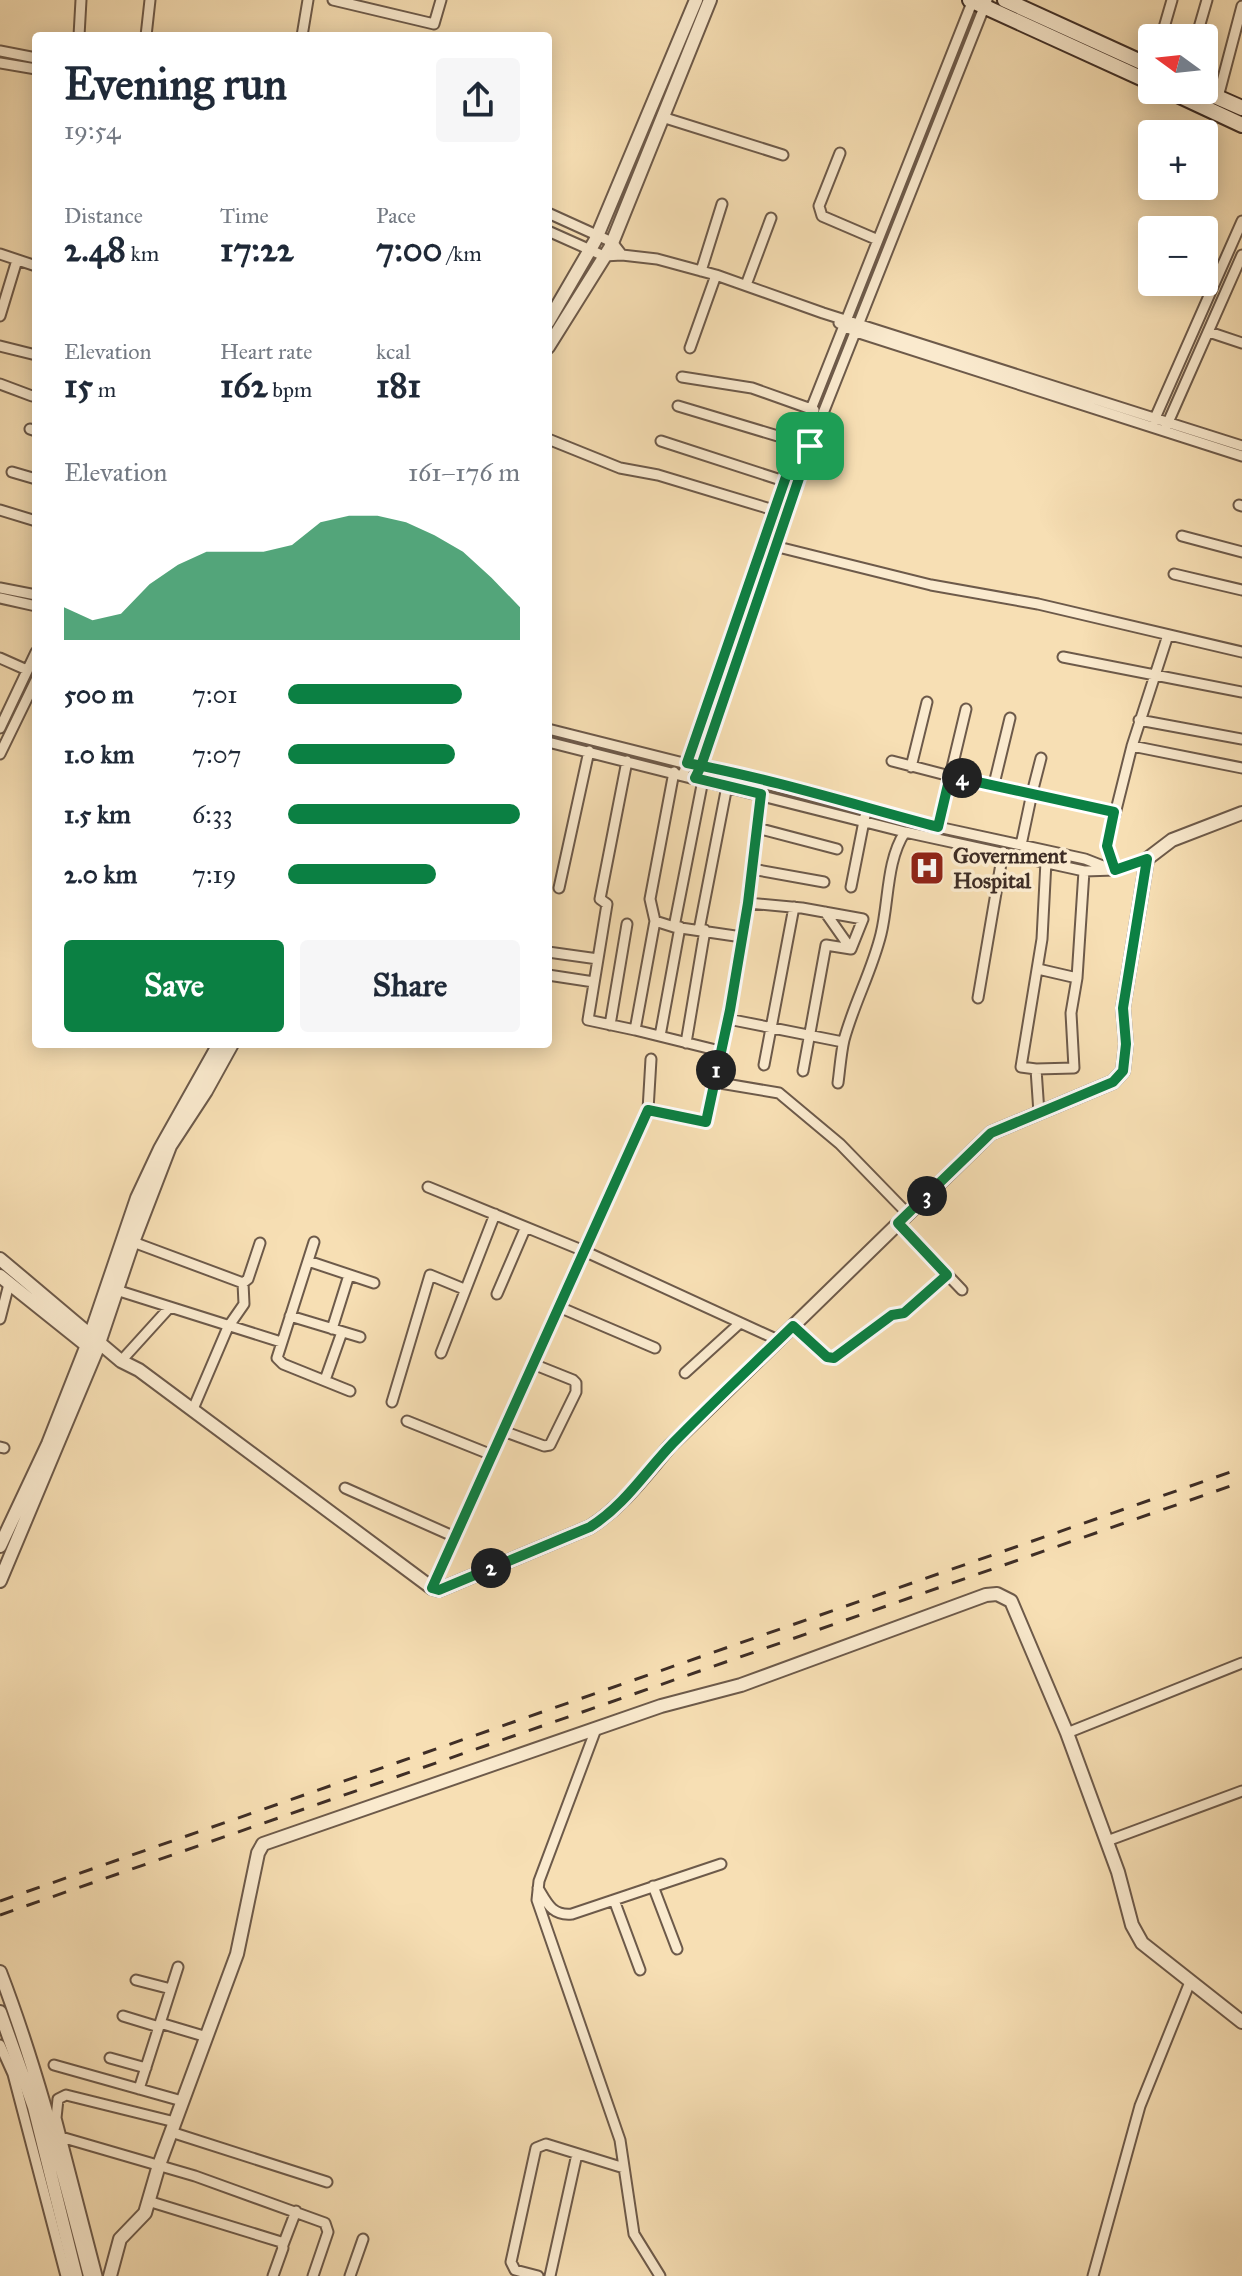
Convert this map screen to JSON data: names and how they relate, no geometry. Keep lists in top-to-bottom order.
{
  "places": {
    "hospital": ["Government Hospital"]
  },
  "north": "left",
  "page": {
    "map_buttons": ["+", "−"],
    "heading": ["Evening run", "19:54"],
    "stats": [
      ["Distance", "2.48 km"],
      ["Time", "17:22"],
      ["Pace", "7:00 /km"],
      ["Elevation", "15 m"],
      ["Heart rate", "162 bpm"],
      ["kcal", "181"]
    ],
    "chart": ["Elevation", "161–176 m"],
    "list": [
      {
        "name": "500 m",
        "note": "7:01"
      },
      {
        "name": "1.0 km",
        "note": "7:07"
      },
      {
        "name": "1.5 km",
        "note": "6:33"
      },
      {
        "name": "2.0 km",
        "note": "7:19"
      }
    ],
    "pins": [
      "4",
      "1",
      "3",
      "2"
    ],
    "buttons": ["Save", "Share"]
  }
}
